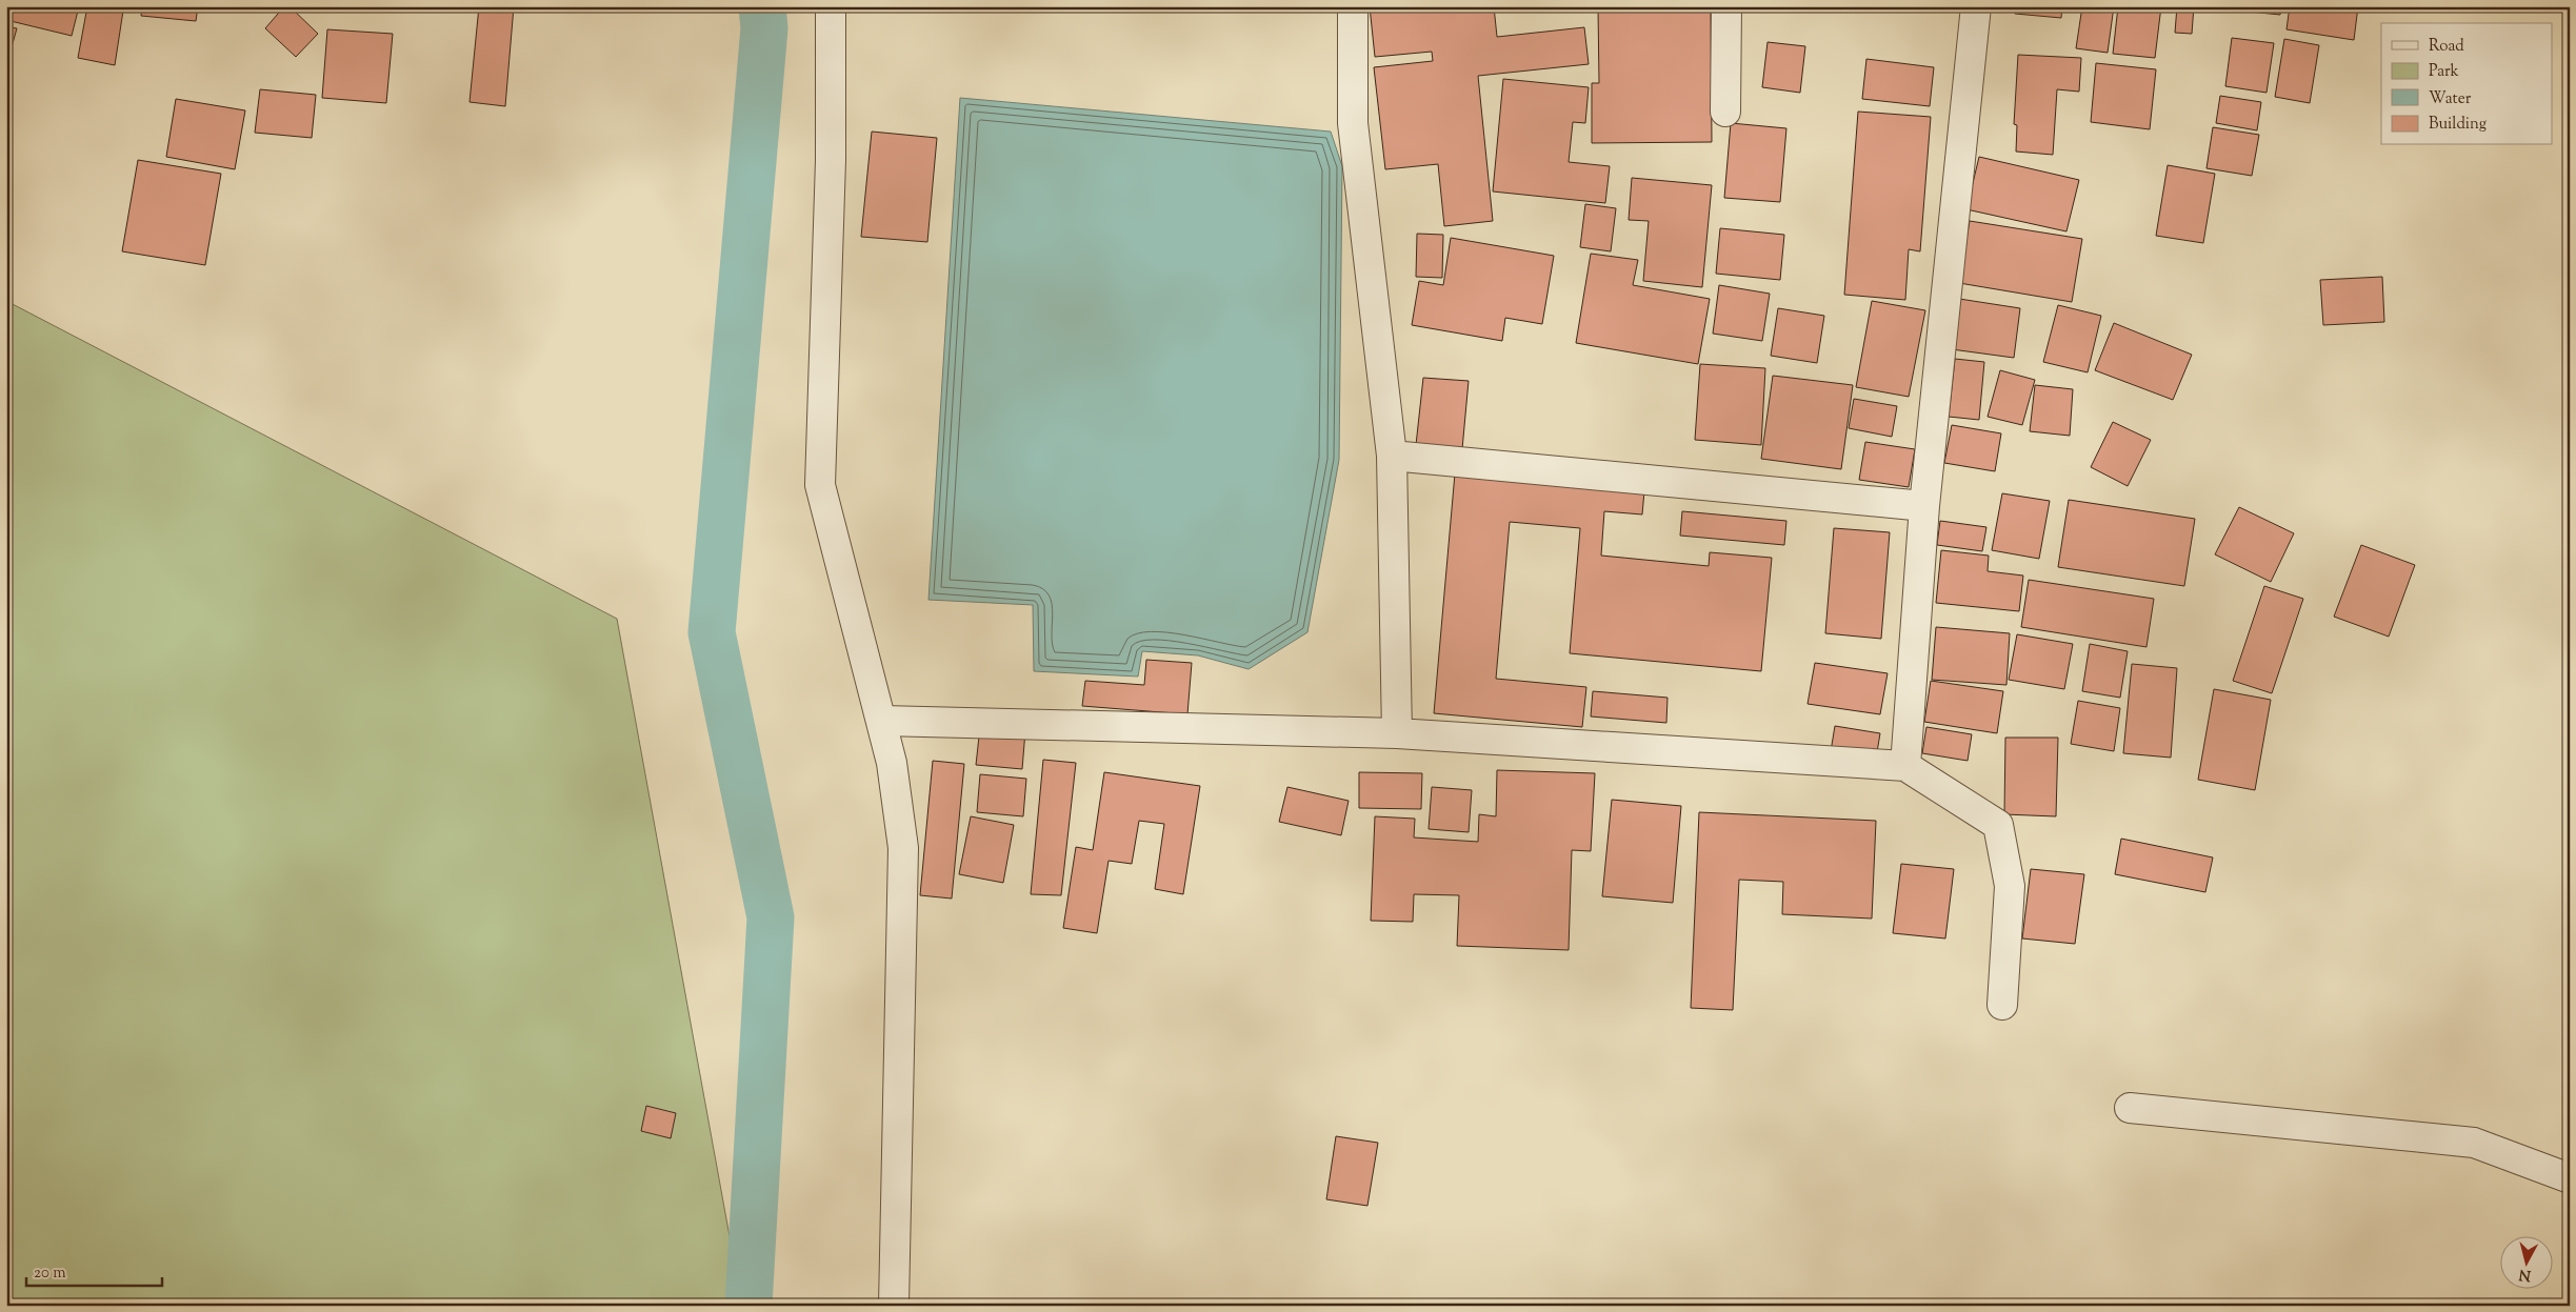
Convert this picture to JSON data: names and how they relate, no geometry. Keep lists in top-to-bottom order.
{
  "legend": [
    "Road",
    "Park",
    "Water",
    "Building"
  ],
  "scale_bar": "20 m",
  "north": "bottom"
}
